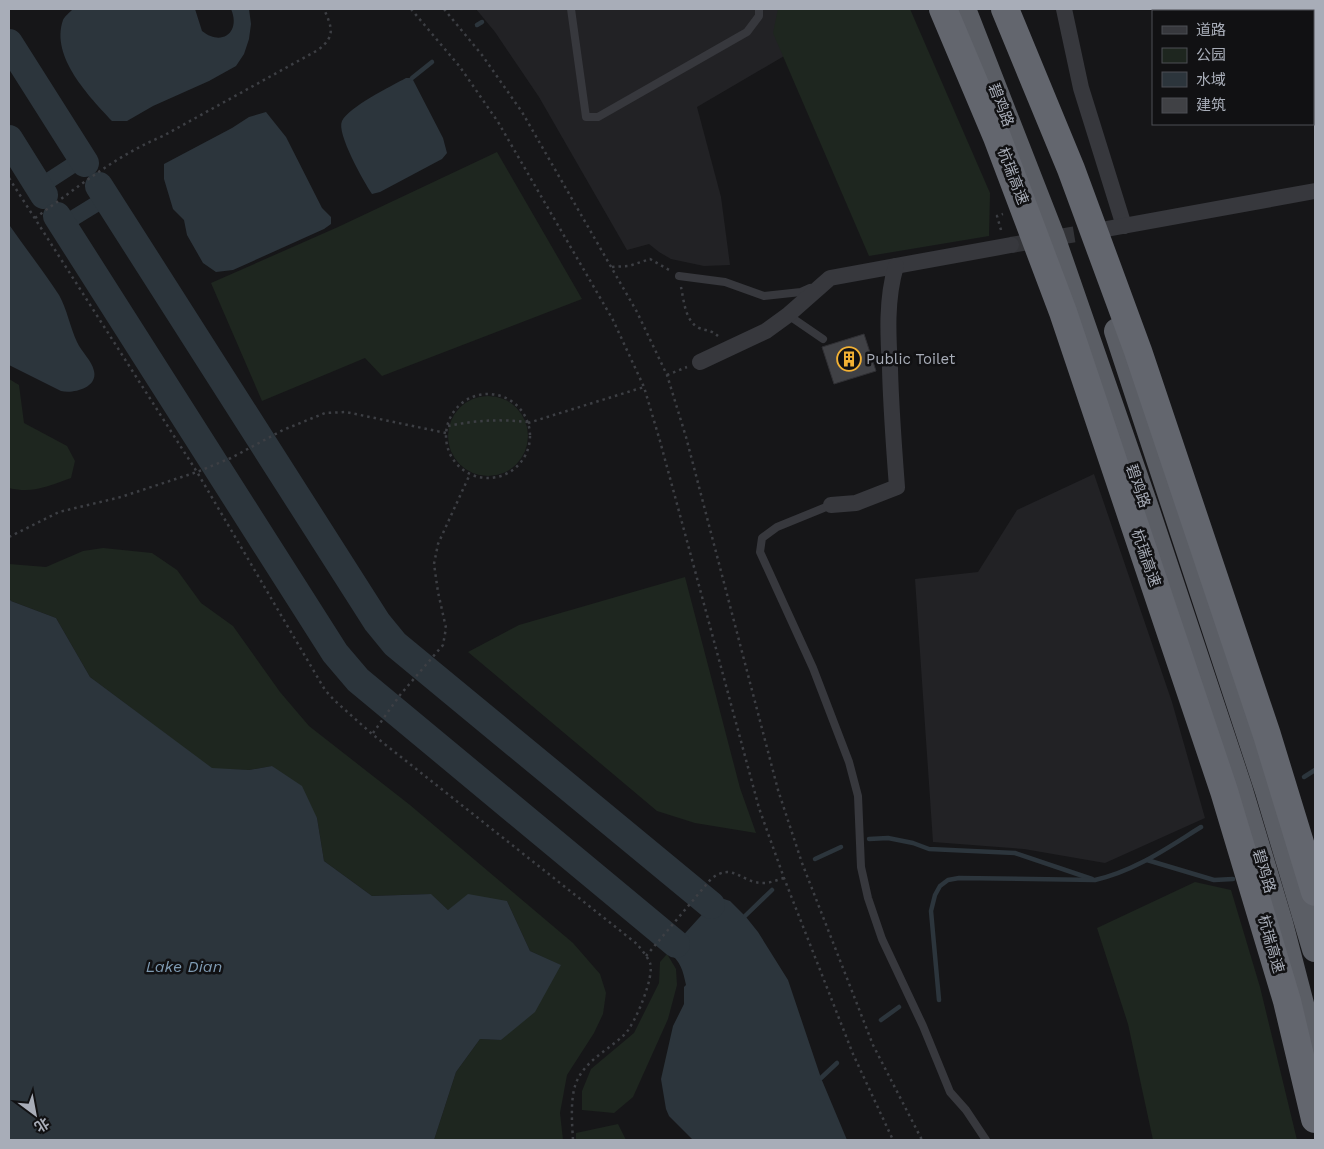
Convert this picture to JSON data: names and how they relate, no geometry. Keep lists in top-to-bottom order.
{
  "streets": {
    "highway": ["碧鸡路", "杭瑞高速"]
  },
  "water": ["Lake Dian"],
  "places": {
    "building": ["Public Toilet"]
  },
  "legend": [
    "道路",
    "公园",
    "水域",
    "建筑"
  ],
  "north": "bottom right"
}
